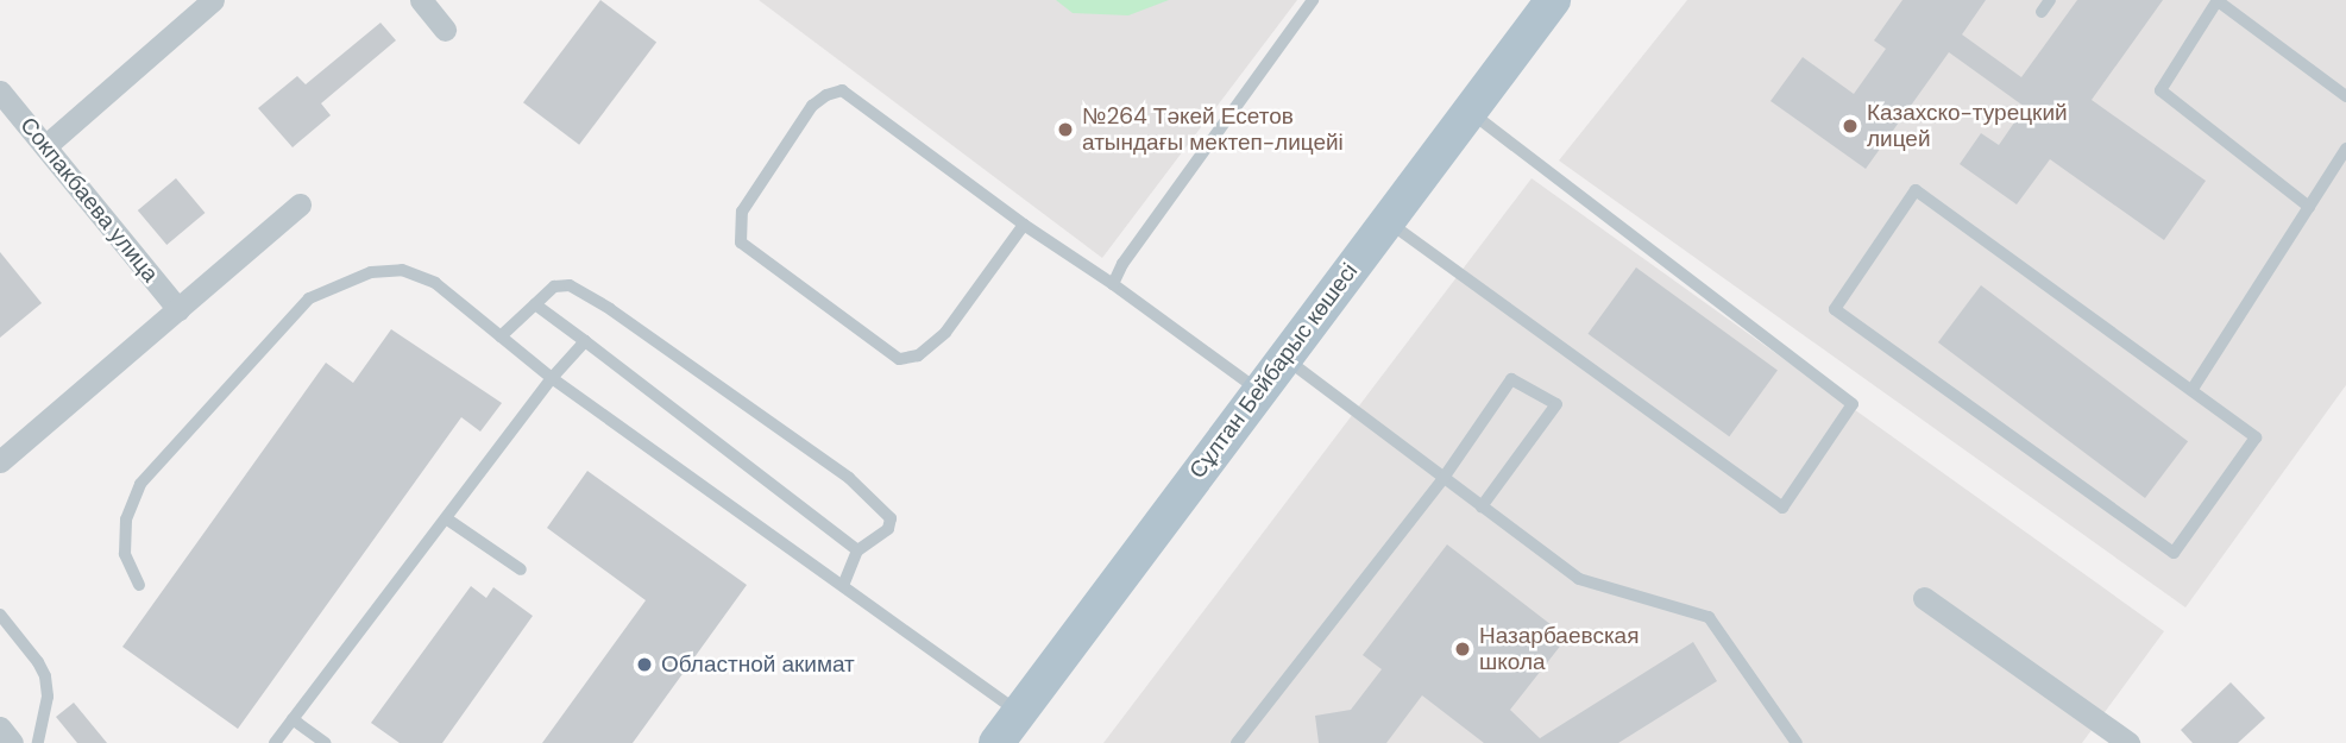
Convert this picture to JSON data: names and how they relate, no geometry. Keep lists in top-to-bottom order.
{
  "streets": {
    "main road": ["Сұлтан Бейбарыс көшесі"],
    "street": ["Сокпакбаева улица"]
  },
  "places": [
    "Казахско-турецкий лицей",
    "№264 Тәкей Есетов атындағы мектеп-лицейі",
    "Назарбаевская школа",
    "Областной акимат"
  ]
}
